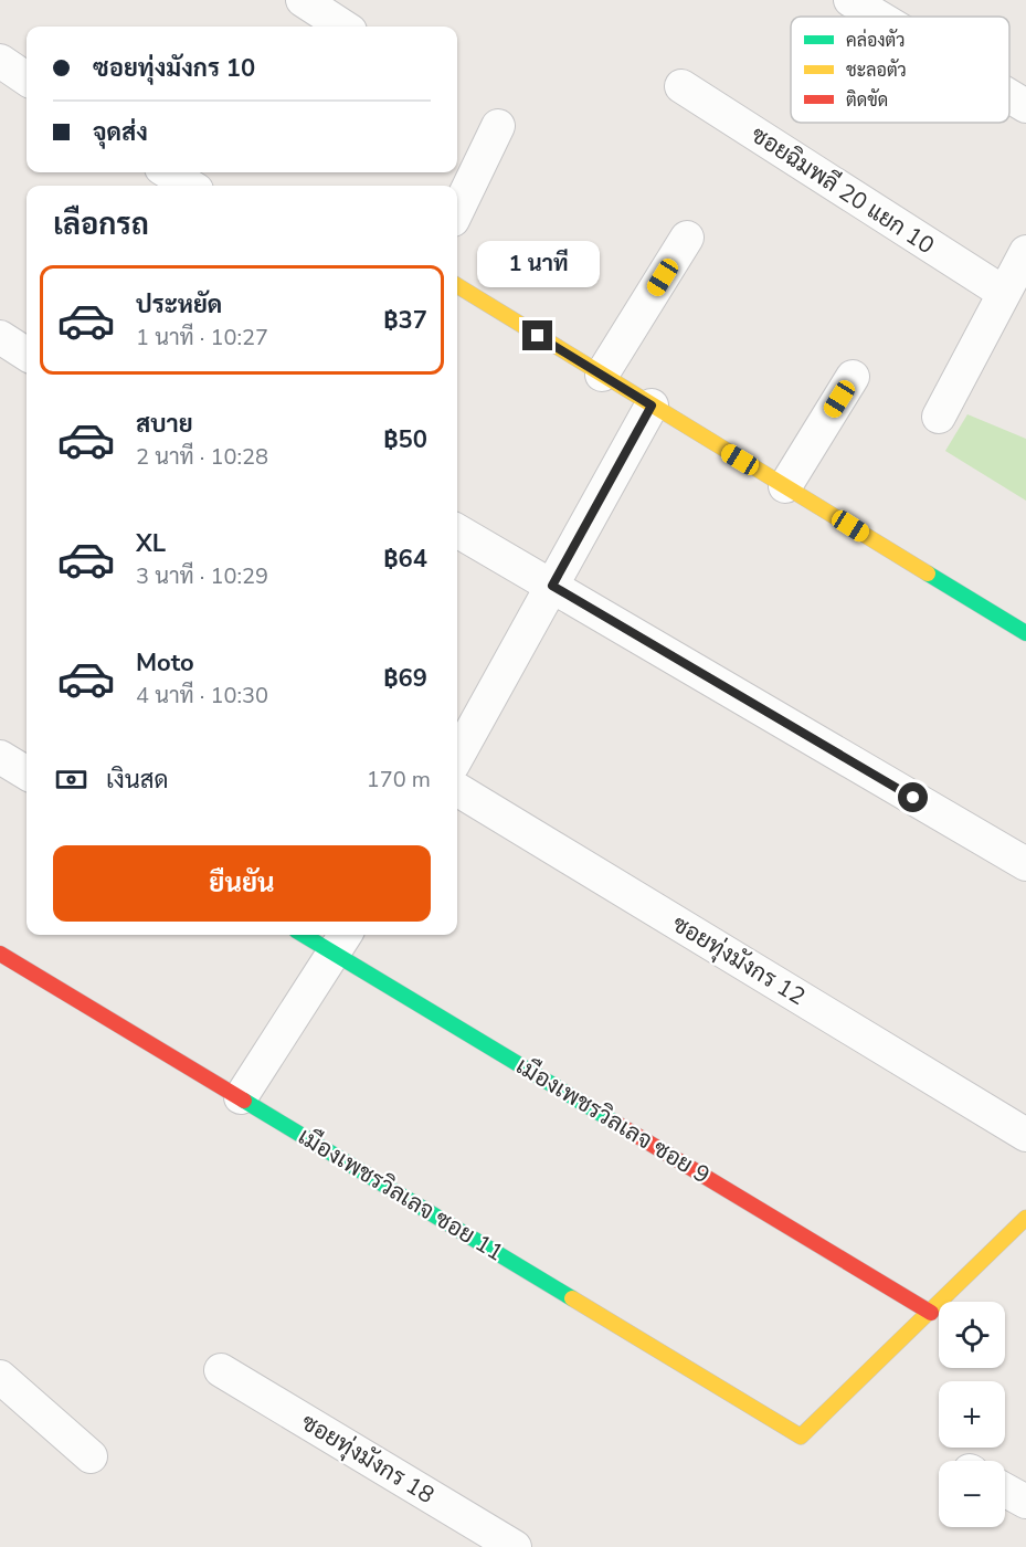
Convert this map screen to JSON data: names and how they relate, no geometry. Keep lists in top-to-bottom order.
{
  "streets": {
    "street": [
      "ซอยฉิมพลี 20 แยก 10",
      "ซอยทุ่งมังกร 12",
      "เมืองเพชรวิลเลจ ซอย 9",
      "เมืองเพชรวิลเลจ ซอย 11",
      "ซอยทุ่งมังกร 18"
    ]
  },
  "crossings": [
    ["เมืองเพชรวิลเลจ ซอย 9", "เมืองเพชรวิลเลจ ซอย 11"]
  ],
  "legend": ["คล่องตัว", "ชะลอตัว", "ติดขัด"],
  "page": {
    "banner": ["ซอยทุ่งมังกร 10", "จุดส่ง"],
    "heading": "เลือกรถ",
    "bubble": "1 นาที",
    "list": [
      {
        "name": "ประหยัด",
        "note": "1 นาที · 10:27",
        "value": "฿37"
      },
      {
        "name": "สบาย",
        "note": "2 นาที · 10:28",
        "value": "฿50"
      },
      {
        "name": "XL",
        "note": "3 นาที · 10:29",
        "value": "฿64"
      },
      {
        "name": "Moto",
        "note": "4 นาที · 10:30",
        "value": "฿69"
      }
    ],
    "pay": ["เงินสด", "170 m"],
    "buttons": "ยืนยัน",
    "map_buttons": ["+", "−"]
  }
}
